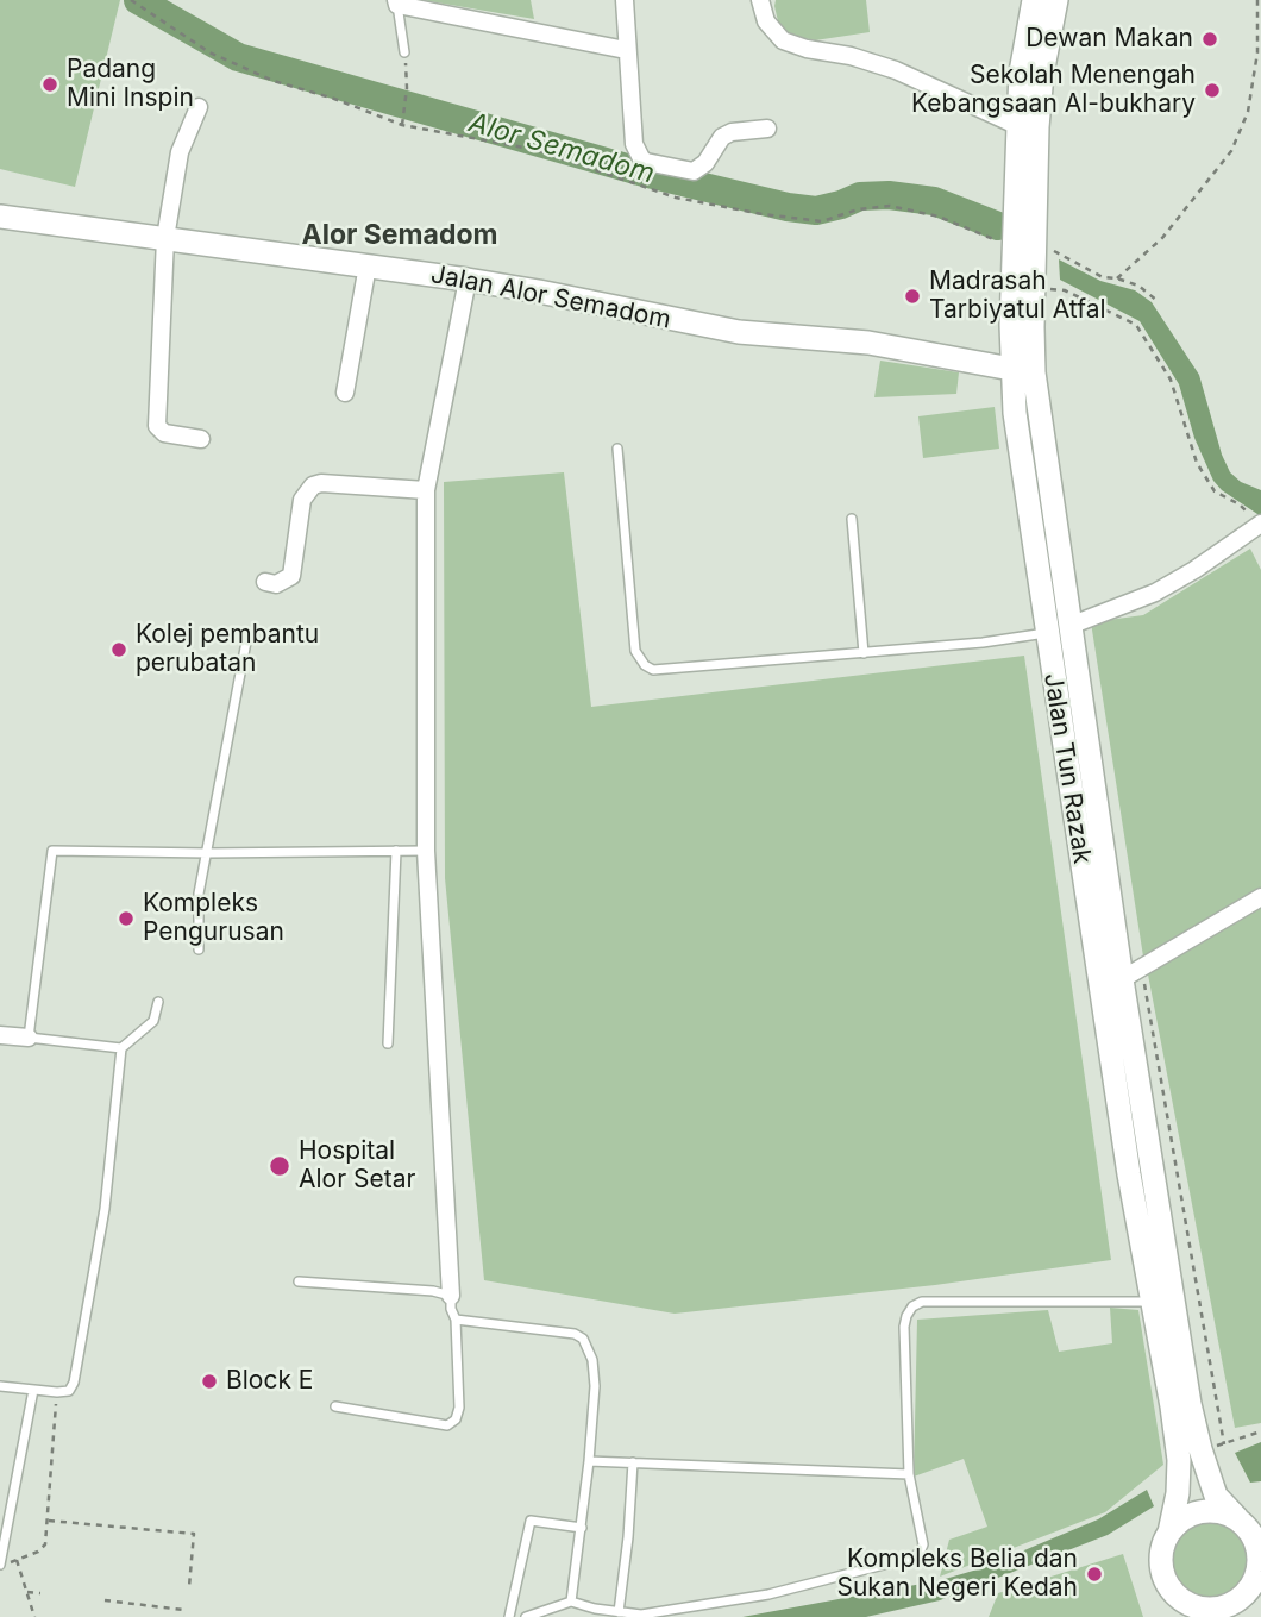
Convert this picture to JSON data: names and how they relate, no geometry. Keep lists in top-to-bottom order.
{
  "streets": {
    "main road": ["Jalan Alor Semadom", "Jalan Tun Razak"]
  },
  "crossings": [
    ["Jalan Alor Semadom", "Jalan Tun Razak"]
  ],
  "districts": ["Alor Semadom"],
  "water": ["Alor Semadom"],
  "places": [
    "Dewan Makan",
    "Padang Mini Inspin",
    "Sekolah Menengah Kebangsaan Al-bukhary",
    "Madrasah Tarbiyatul Atfal",
    "Kolej pembantu perubatan",
    "Kompleks Pengurusan",
    "Hospital Alor Setar",
    "Block E",
    "Kompleks Belia dan Sukan Negeri Kedah"
  ]
}
